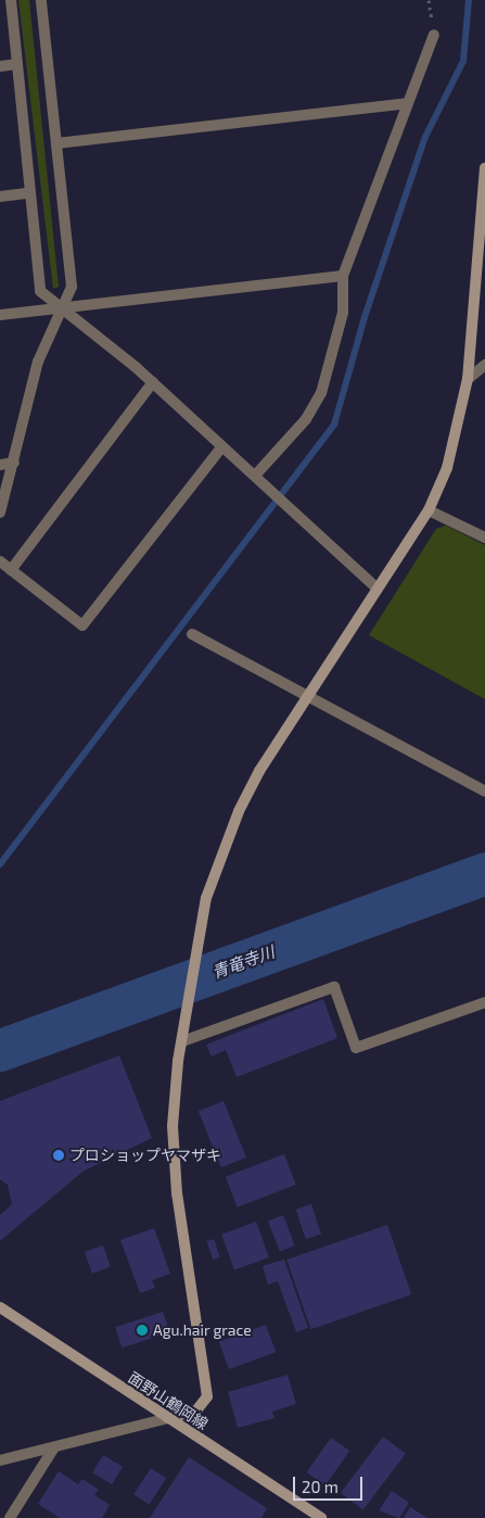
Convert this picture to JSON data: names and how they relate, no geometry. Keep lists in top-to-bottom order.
{
  "streets": {
    "street": ["面野山鶴岡線"]
  },
  "water": ["青竜寺川"],
  "places": ["プロショップヤマザキ", "Agu.hair grace"],
  "scale_bar": "20 m"
}
